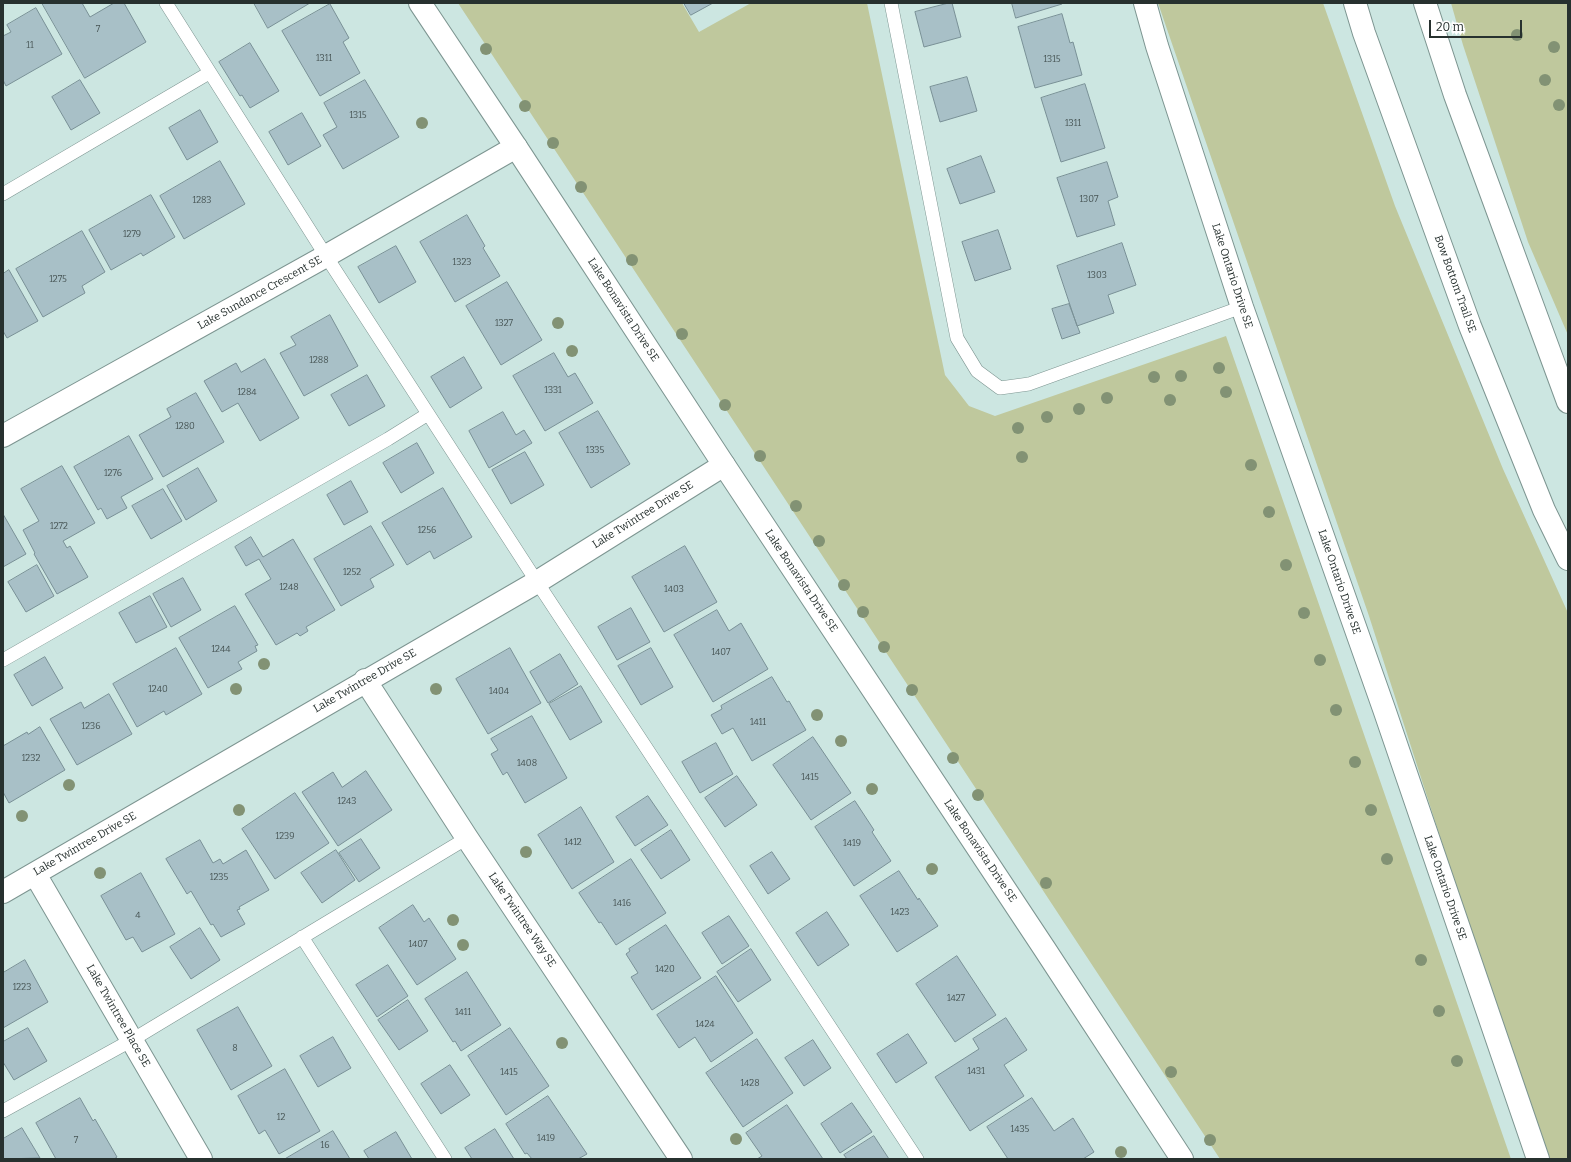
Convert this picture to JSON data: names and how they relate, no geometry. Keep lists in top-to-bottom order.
{
  "streets": {
    "street": [
      "Lake Ontario Drive SE",
      "Bow Bottom Trail SE",
      "Lake Sundance Crescent SE",
      "Lake Bonavista Drive SE",
      "Lake Twintree Drive SE",
      "Lake Twintree Way SE",
      "Lake Twintree Place SE"
    ]
  },
  "crossings": [
    ["Lake Sundance Crescent SE", "Lake Bonavista Drive SE"],
    ["Lake Bonavista Drive SE", "Lake Twintree Drive SE"],
    ["Lake Twintree Drive SE", "Lake Twintree Way SE"],
    ["Lake Twintree Drive SE", "Lake Twintree Place SE"]
  ],
  "house_numbers": [
    "7",
    "11",
    "1311",
    "1315",
    "1315",
    "1311",
    "1307",
    "1283",
    "1279",
    "1323",
    "1303",
    "1275",
    "1327",
    "1288",
    "1331",
    "1284",
    "1280",
    "1335",
    "1276",
    "1272",
    "1256",
    "1252",
    "1248",
    "1403",
    "1244",
    "1407",
    "1240",
    "1404",
    "1411",
    "1236",
    "1232",
    "1408",
    "1415",
    "1243",
    "1239",
    "1412",
    "1419",
    "1235",
    "1416",
    "1423",
    "4",
    "1407",
    "1420",
    "1223",
    "1427",
    "1411",
    "1424",
    "8",
    "1431",
    "1415",
    "1428",
    "12",
    "1435",
    "1419",
    "7",
    "16"
  ],
  "scale_bar": "20 m"
}
